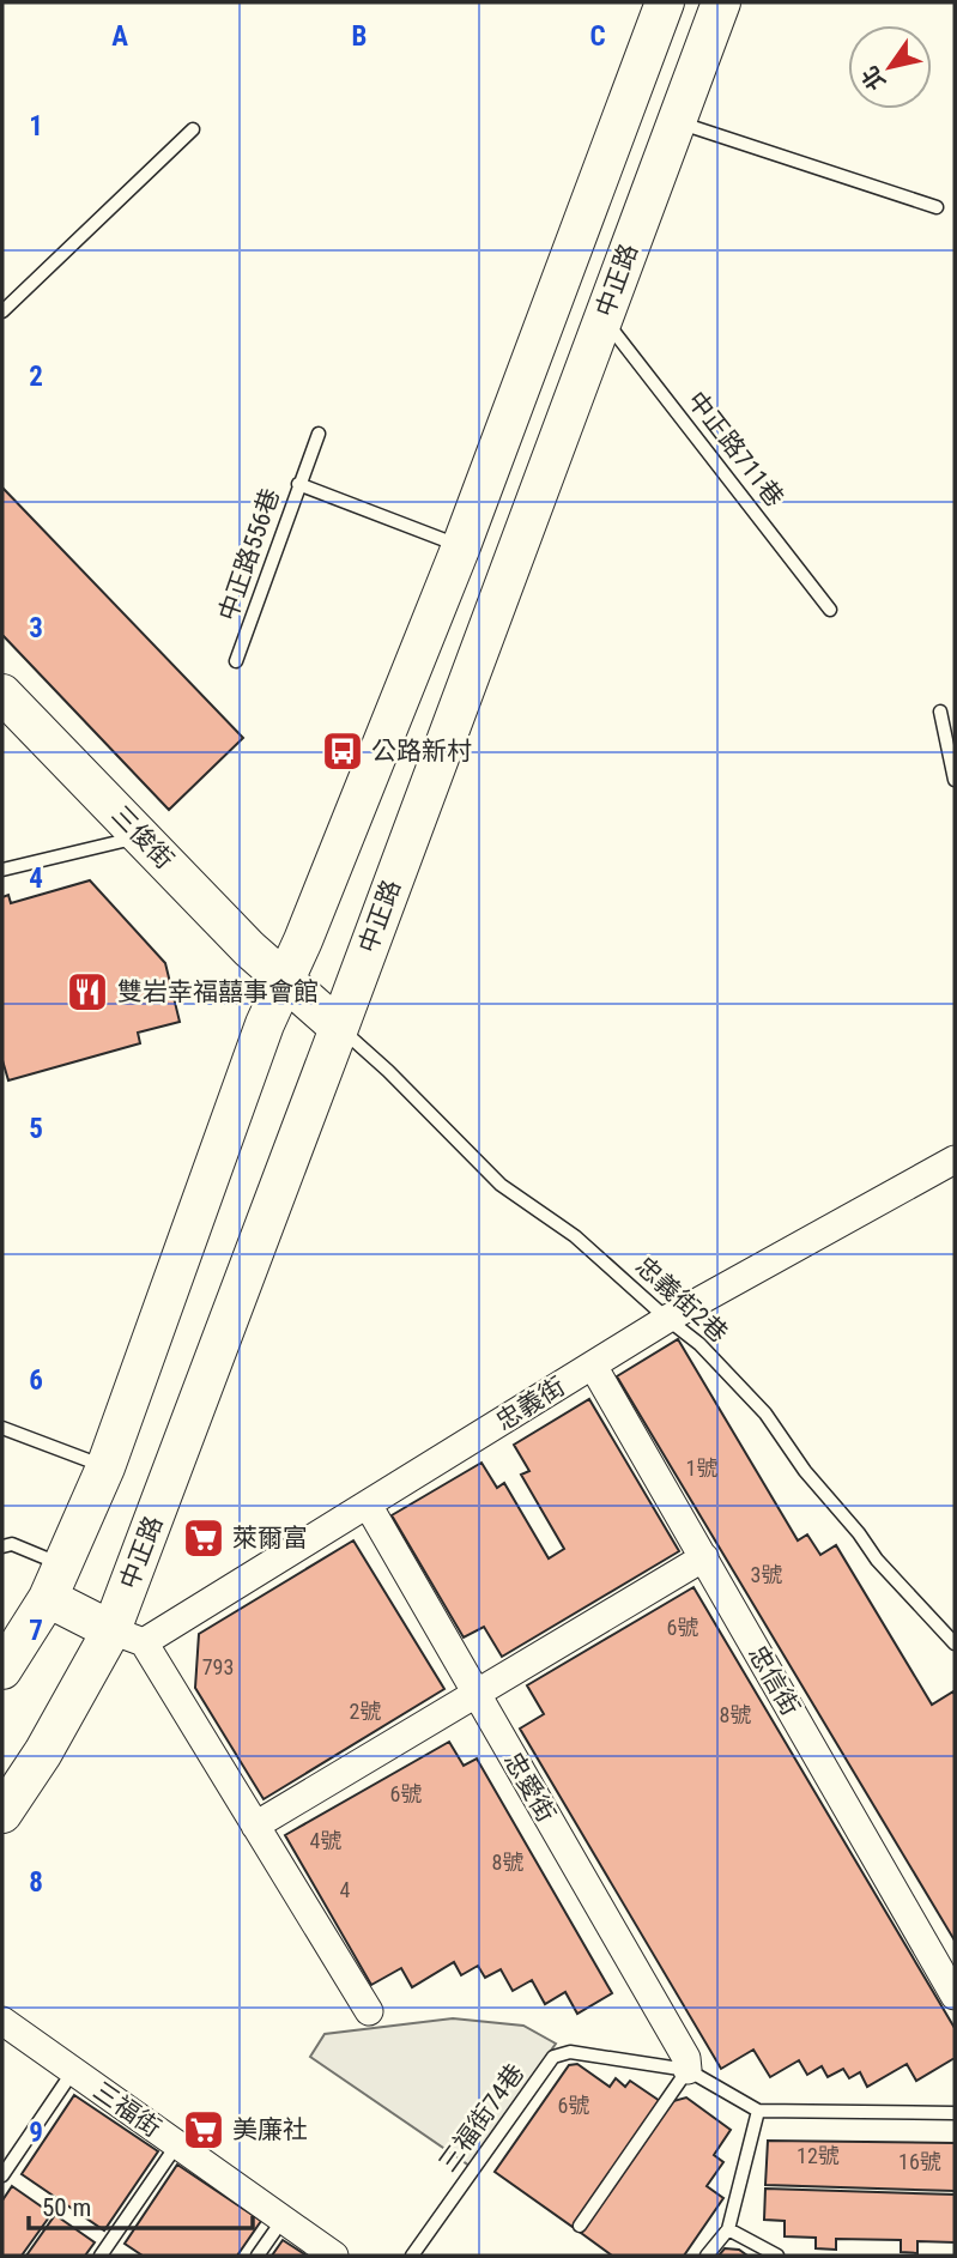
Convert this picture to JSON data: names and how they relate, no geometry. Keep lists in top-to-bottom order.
{
  "streets": {
    "main road": ["中正路", "三俊街"],
    "street": [
      "忠義街",
      "忠信街",
      "忠愛街",
      "三福街"
    ],
    "lane": [
      "中正路711巷",
      "中正路556巷",
      "忠義街2巷",
      "三福街74巷"
    ]
  },
  "crossings": [
    ["中正路", "中正路711巷"],
    ["中正路", "中正路556巷"],
    ["中正路", "三俊街"],
    ["中正路", "忠義街2巷"],
    ["中正路", "忠義街"],
    ["三俊街", "忠義街2巷"],
    ["忠義街2巷", "忠義街"],
    ["忠義街", "忠信街"],
    ["忠義街", "忠愛街"],
    ["忠愛街", "三福街74巷"]
  ],
  "places": {
    "bus stop": ["公路新村"],
    "restaurant": ["雙岩幸福囍事會館"],
    "supermarket": ["萊爾富", "美廉社"]
  },
  "house_numbers": [
    "1號",
    "3號",
    "6號",
    "793",
    "2號",
    "8號",
    "6號",
    "4號",
    "8號",
    "4",
    "6號",
    "12號",
    "16號"
  ],
  "scale_bar": "50 m",
  "north": "bottom left",
  "grid": {
    "columns": ["A", "B", "C"],
    "rows": [
      "1",
      "2",
      "3",
      "4",
      "5",
      "6",
      "7",
      "8",
      "9"
    ]
  }
}
